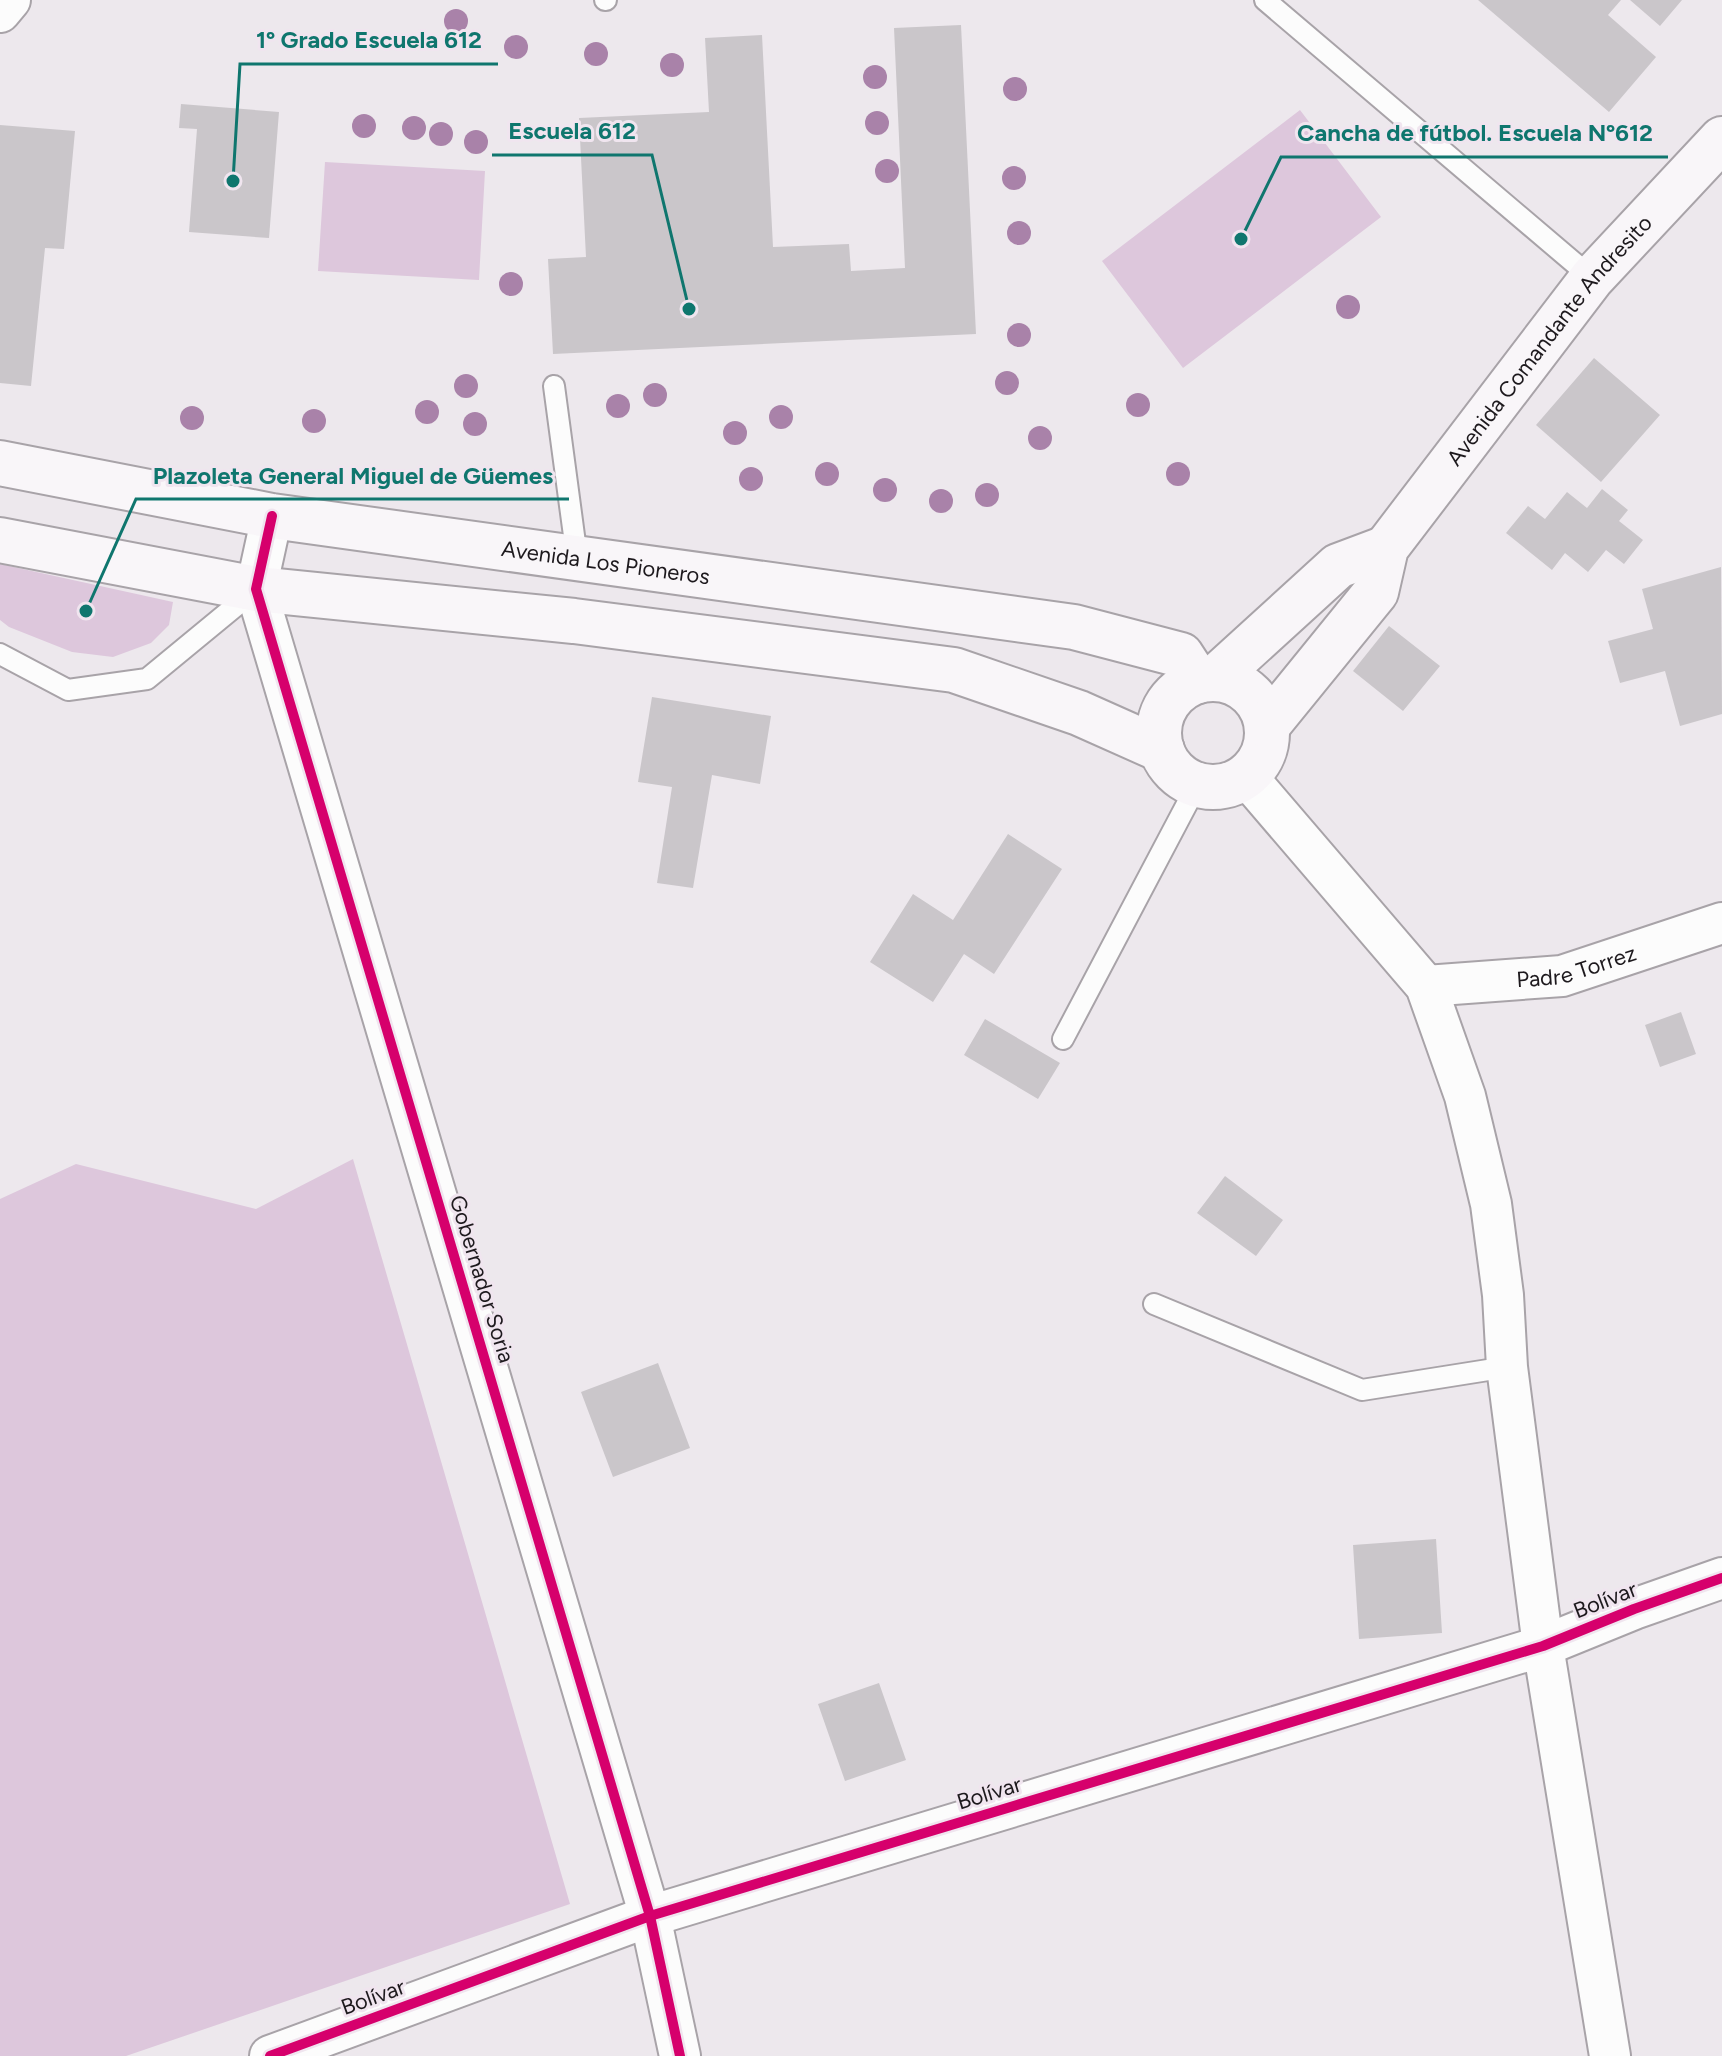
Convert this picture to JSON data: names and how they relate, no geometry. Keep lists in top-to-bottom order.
{
  "streets": {
    "main road": ["Avenida Comandante Andresito", "Avenida Los Pioneros"],
    "street": ["Padre Torrez", "Gobernador Soria", "Bolívar"]
  },
  "crossings": [
    ["Avenida Comandante Andresito", "Avenida Los Pioneros"],
    ["Avenida Los Pioneros", "Gobernador Soria"],
    ["Gobernador Soria", "Bolívar"]
  ],
  "places": [
    "1º Grado Escuela 612",
    "Cancha de fútbol. Escuela Nº612",
    "Escuela 612",
    "Plazoleta General Miguel de Güemes"
  ]
}
